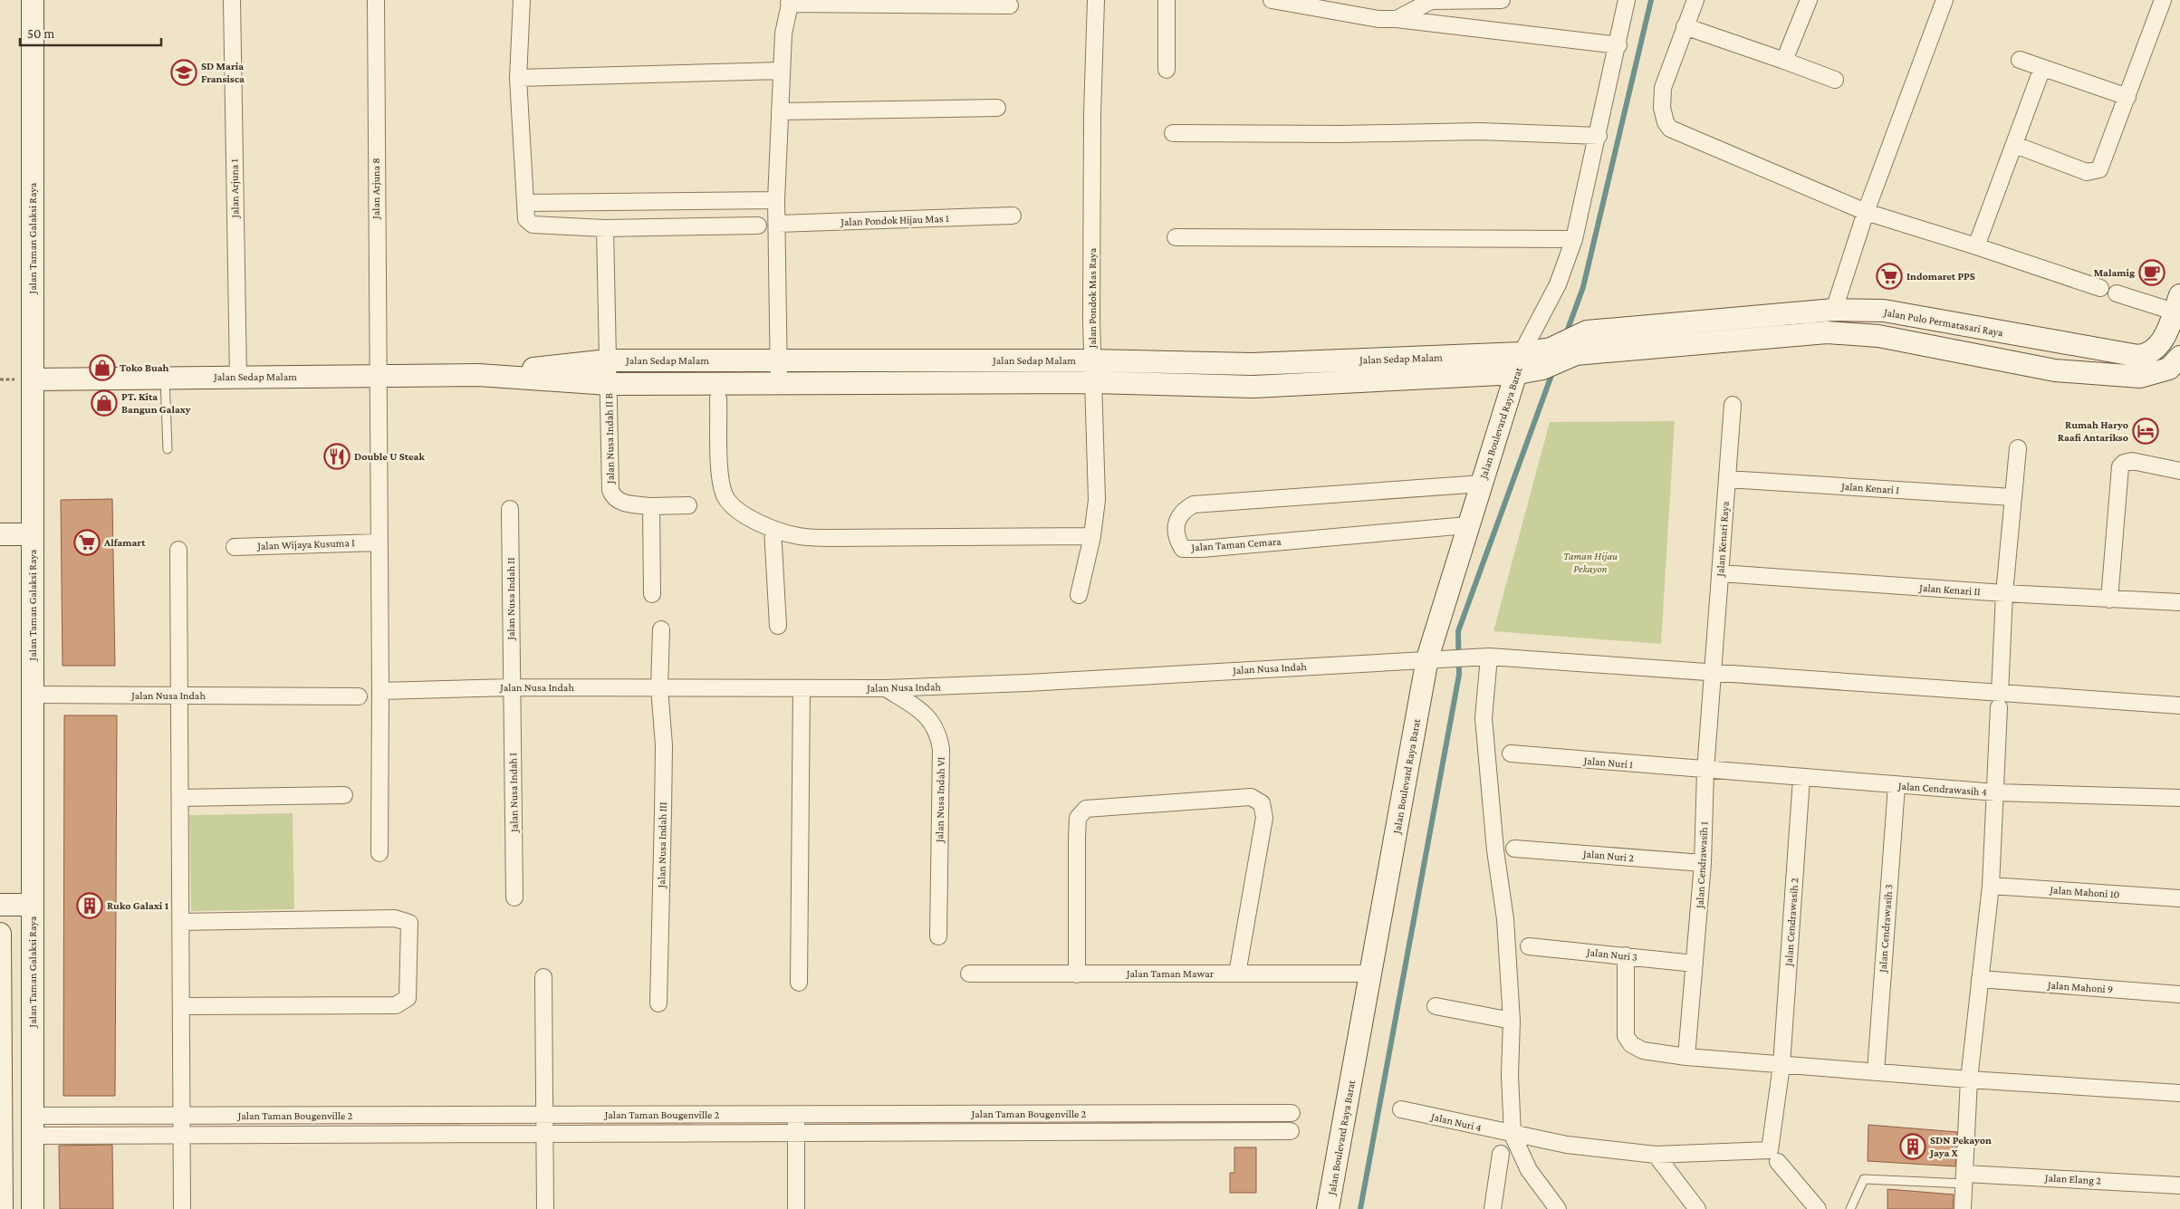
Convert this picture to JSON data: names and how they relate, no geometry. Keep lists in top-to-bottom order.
{
  "streets": {
    "street": [
      "Jalan Arjuna 1",
      "Jalan Arjuna 8",
      "Jalan Pondok Hijau Mas 1",
      "Jalan Taman Galaksi Raya",
      "Jalan Pondok Mas Raya",
      "Jalan Pulo Permatasari Raya",
      "Jalan Sedap Malam",
      "Jalan Boulevard Raya Barat",
      "Jalan Nusa Indah II B",
      "Jalan Kenari I",
      "Jalan Kenari Raya",
      "Jalan Wijaya Kusuma I",
      "Jalan Taman Cemara",
      "Jalan Kenari II",
      "Jalan Nusa Indah II",
      "Jalan Nusa Indah",
      "Jalan Nuri 1",
      "Jalan Cendrawasih 4",
      "Jalan Nusa Indah I",
      "Jalan Nusa Indah VI",
      "Jalan Nusa Indah III",
      "Jalan Nuri 2",
      "Jalan Cendrawasih 1",
      "Jalan Mahoni 10",
      "Jalan Cendrawasih 2",
      "Jalan Cendrawasih 3",
      "Jalan Nuri 3",
      "Jalan Taman Mawar",
      "Jalan Mahoni 9",
      "Jalan Taman Bougenville 2",
      "Jalan Nuri 4",
      "Jalan Elang 2"
    ]
  },
  "crossings": [
    ["Jalan Arjuna 1", "Jalan Sedap Malam"],
    ["Jalan Arjuna 8", "Jalan Sedap Malam"],
    ["Jalan Arjuna 8", "Jalan Wijaya Kusuma I"],
    ["Jalan Arjuna 8", "Jalan Nusa Indah"],
    ["Jalan Taman Galaksi Raya", "Jalan Sedap Malam"],
    ["Jalan Taman Galaksi Raya", "Jalan Nusa Indah"],
    ["Jalan Taman Galaksi Raya", "Jalan Taman Bougenville 2"],
    ["Jalan Pondok Mas Raya", "Jalan Sedap Malam"],
    ["Jalan Pulo Permatasari Raya", "Jalan Sedap Malam"],
    ["Jalan Sedap Malam", "Jalan Boulevard Raya Barat"],
    ["Jalan Sedap Malam", "Jalan Nusa Indah II B"],
    ["Jalan Boulevard Raya Barat", "Jalan Taman Cemara"],
    ["Jalan Boulevard Raya Barat", "Jalan Nusa Indah"],
    ["Jalan Boulevard Raya Barat", "Jalan Taman Mawar"],
    ["Jalan Kenari I", "Jalan Kenari Raya"],
    ["Jalan Kenari Raya", "Jalan Kenari II"],
    ["Jalan Kenari Raya", "Jalan Nusa Indah"],
    ["Jalan Kenari Raya", "Jalan Cendrawasih 1"],
    ["Jalan Nusa Indah II", "Jalan Nusa Indah"],
    ["Jalan Nusa Indah II", "Jalan Nusa Indah I"],
    ["Jalan Nusa Indah", "Jalan Nusa Indah I"],
    ["Jalan Nusa Indah", "Jalan Nusa Indah VI"],
    ["Jalan Nusa Indah", "Jalan Nusa Indah III"],
    ["Jalan Nusa Indah", "Jalan Cendrawasih 1"],
    ["Jalan Nuri 1", "Jalan Cendrawasih 4"],
    ["Jalan Nuri 1", "Jalan Cendrawasih 1"],
    ["Jalan Cendrawasih 4", "Jalan Cendrawasih 1"],
    ["Jalan Cendrawasih 4", "Jalan Cendrawasih 2"],
    ["Jalan Cendrawasih 4", "Jalan Cendrawasih 3"],
    ["Jalan Nuri 2", "Jalan Cendrawasih 1"],
    ["Jalan Cendrawasih 1", "Jalan Nuri 3"],
    ["Jalan Cendrawasih 2", "Jalan Nuri 4"]
  ],
  "parks": ["Taman Hijau Pekayon"],
  "places": {
    "school or university": ["SD Maria Fransisca"],
    "cafe": ["Malamig"],
    "supermarket": ["Indomaret PPS", "Alfamart"],
    "shop": ["Toko Buah", "PT. Kita Bangun Galaxy"],
    "hotel": ["Rumah Haryo Raafi Antarikso"],
    "restaurant": ["Double U Steak"],
    "building": ["Ruko Galaxi 1", "SDN Pekayon Jaya X"]
  },
  "scale_bar": "50 m"
}
